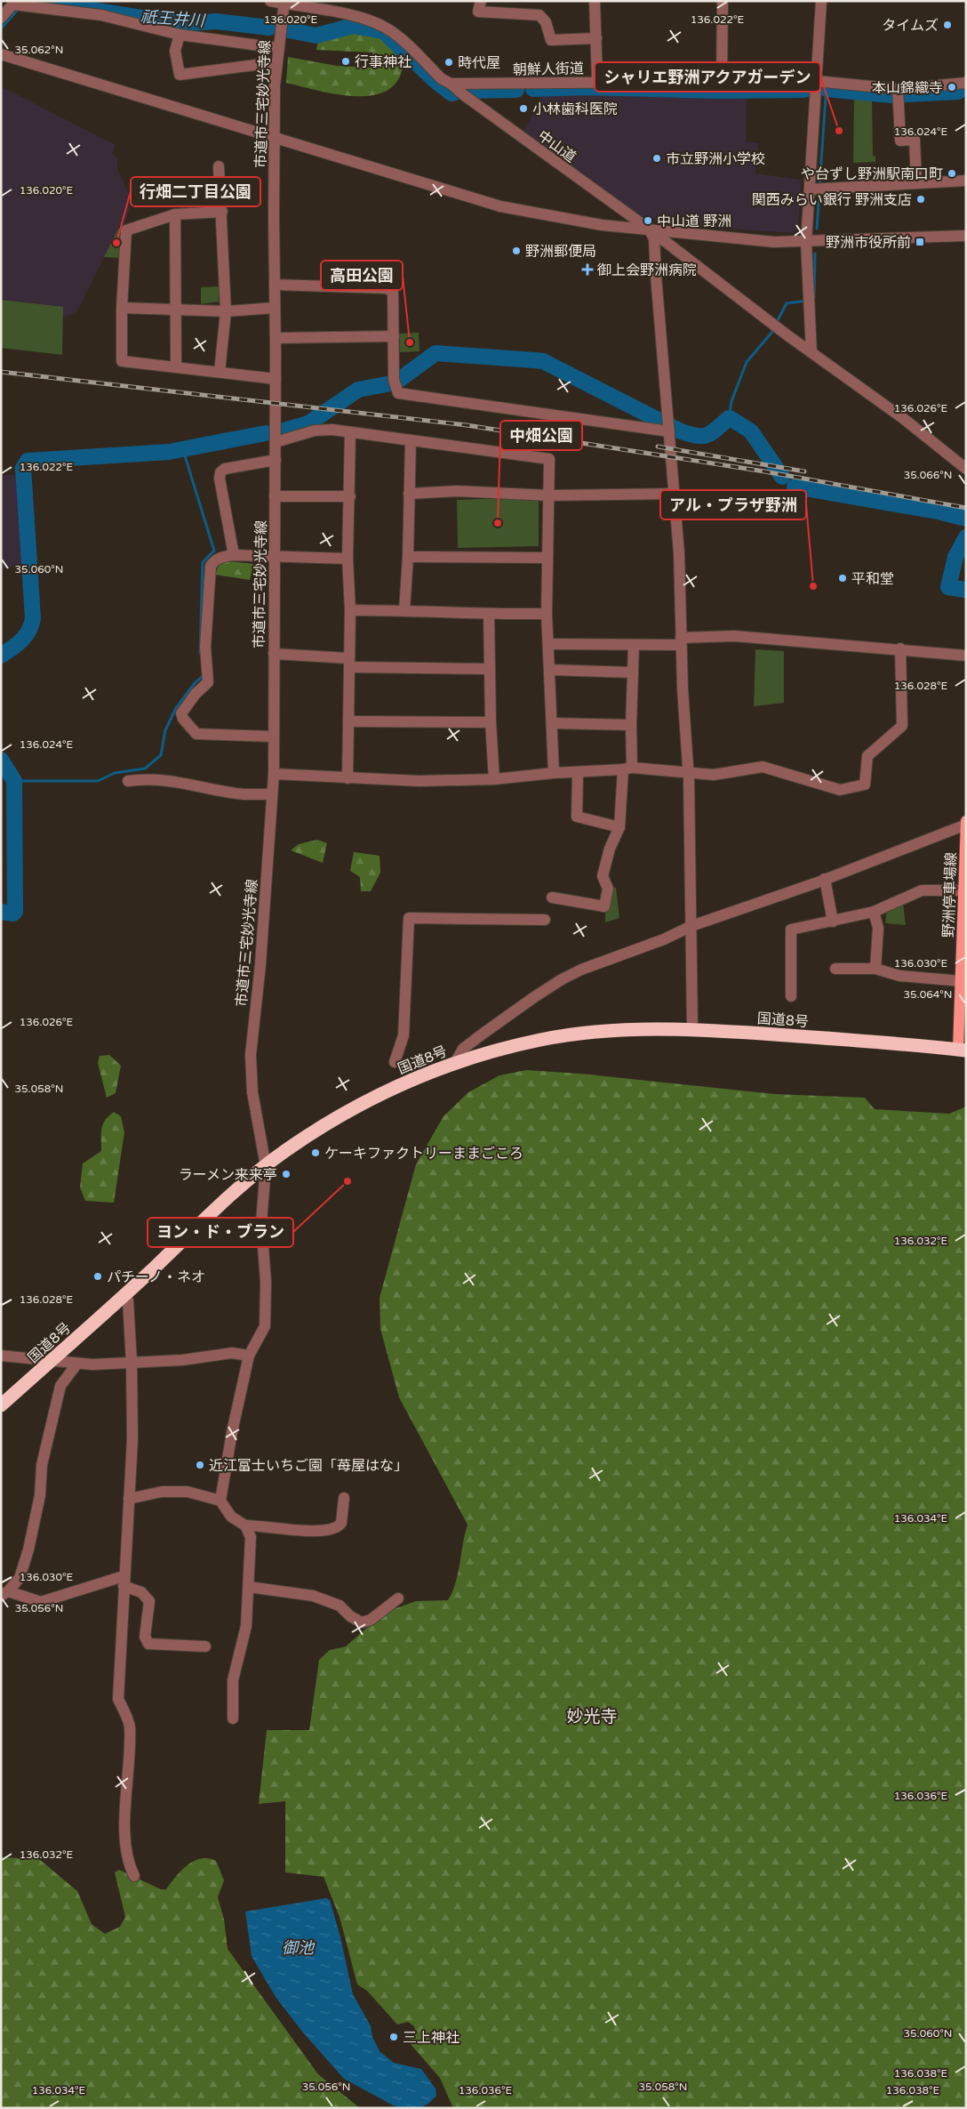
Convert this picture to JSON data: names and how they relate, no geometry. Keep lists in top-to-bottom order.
{
  "streets": {
    "highway": ["国道8号"],
    "main road": ["野洲停車場線"],
    "street": ["朝鮮人街道", "市道市三宅妙光寺線", "中山道"]
  },
  "crossings": [
    ["朝鮮人街道", "中山道"],
    ["市道市三宅妙光寺線", "中山道"],
    ["市道市三宅妙光寺線", "国道8号"],
    ["野洲停車場線", "国道8号"]
  ],
  "districts": ["妙光寺"],
  "water": ["祇王井川", "御池"],
  "places": {
    "other": [
      "タイムズ",
      "行事神社",
      "時代屋",
      "本山錦織寺",
      "小林歯科医院",
      "シャリエ野洲アクアガーデン",
      "市立野洲小学校",
      "や台ずし野洲駅南口町",
      "関西みらい銀行 野洲支店",
      "中山道 野洲",
      "行畑二丁目公園",
      "野洲郵便局",
      "高田公園",
      "中畑公園",
      "平和堂",
      "アル・プラザ野洲",
      "ケーキファクトリーままごころ",
      "ラーメン来来亭",
      "ヨン・ド・ブラン",
      "パチーノ・ネオ",
      "近江富士いちご園「苺屋はな」",
      "三上神社"
    ],
    "transit": ["野洲市役所前"],
    "health": ["御上会野洲病院"]
  },
  "coordinates": [
    "136.020°E",
    "136.022°E",
    "35.062°N",
    "136.024°E",
    "136.026°E",
    "35.066°N",
    "35.060°N",
    "136.028°E",
    "136.030°E",
    "35.064°N",
    "35.058°N",
    "136.032°E",
    "136.034°E",
    "35.056°N",
    "136.036°E",
    "136.038°E"
  ]
}
